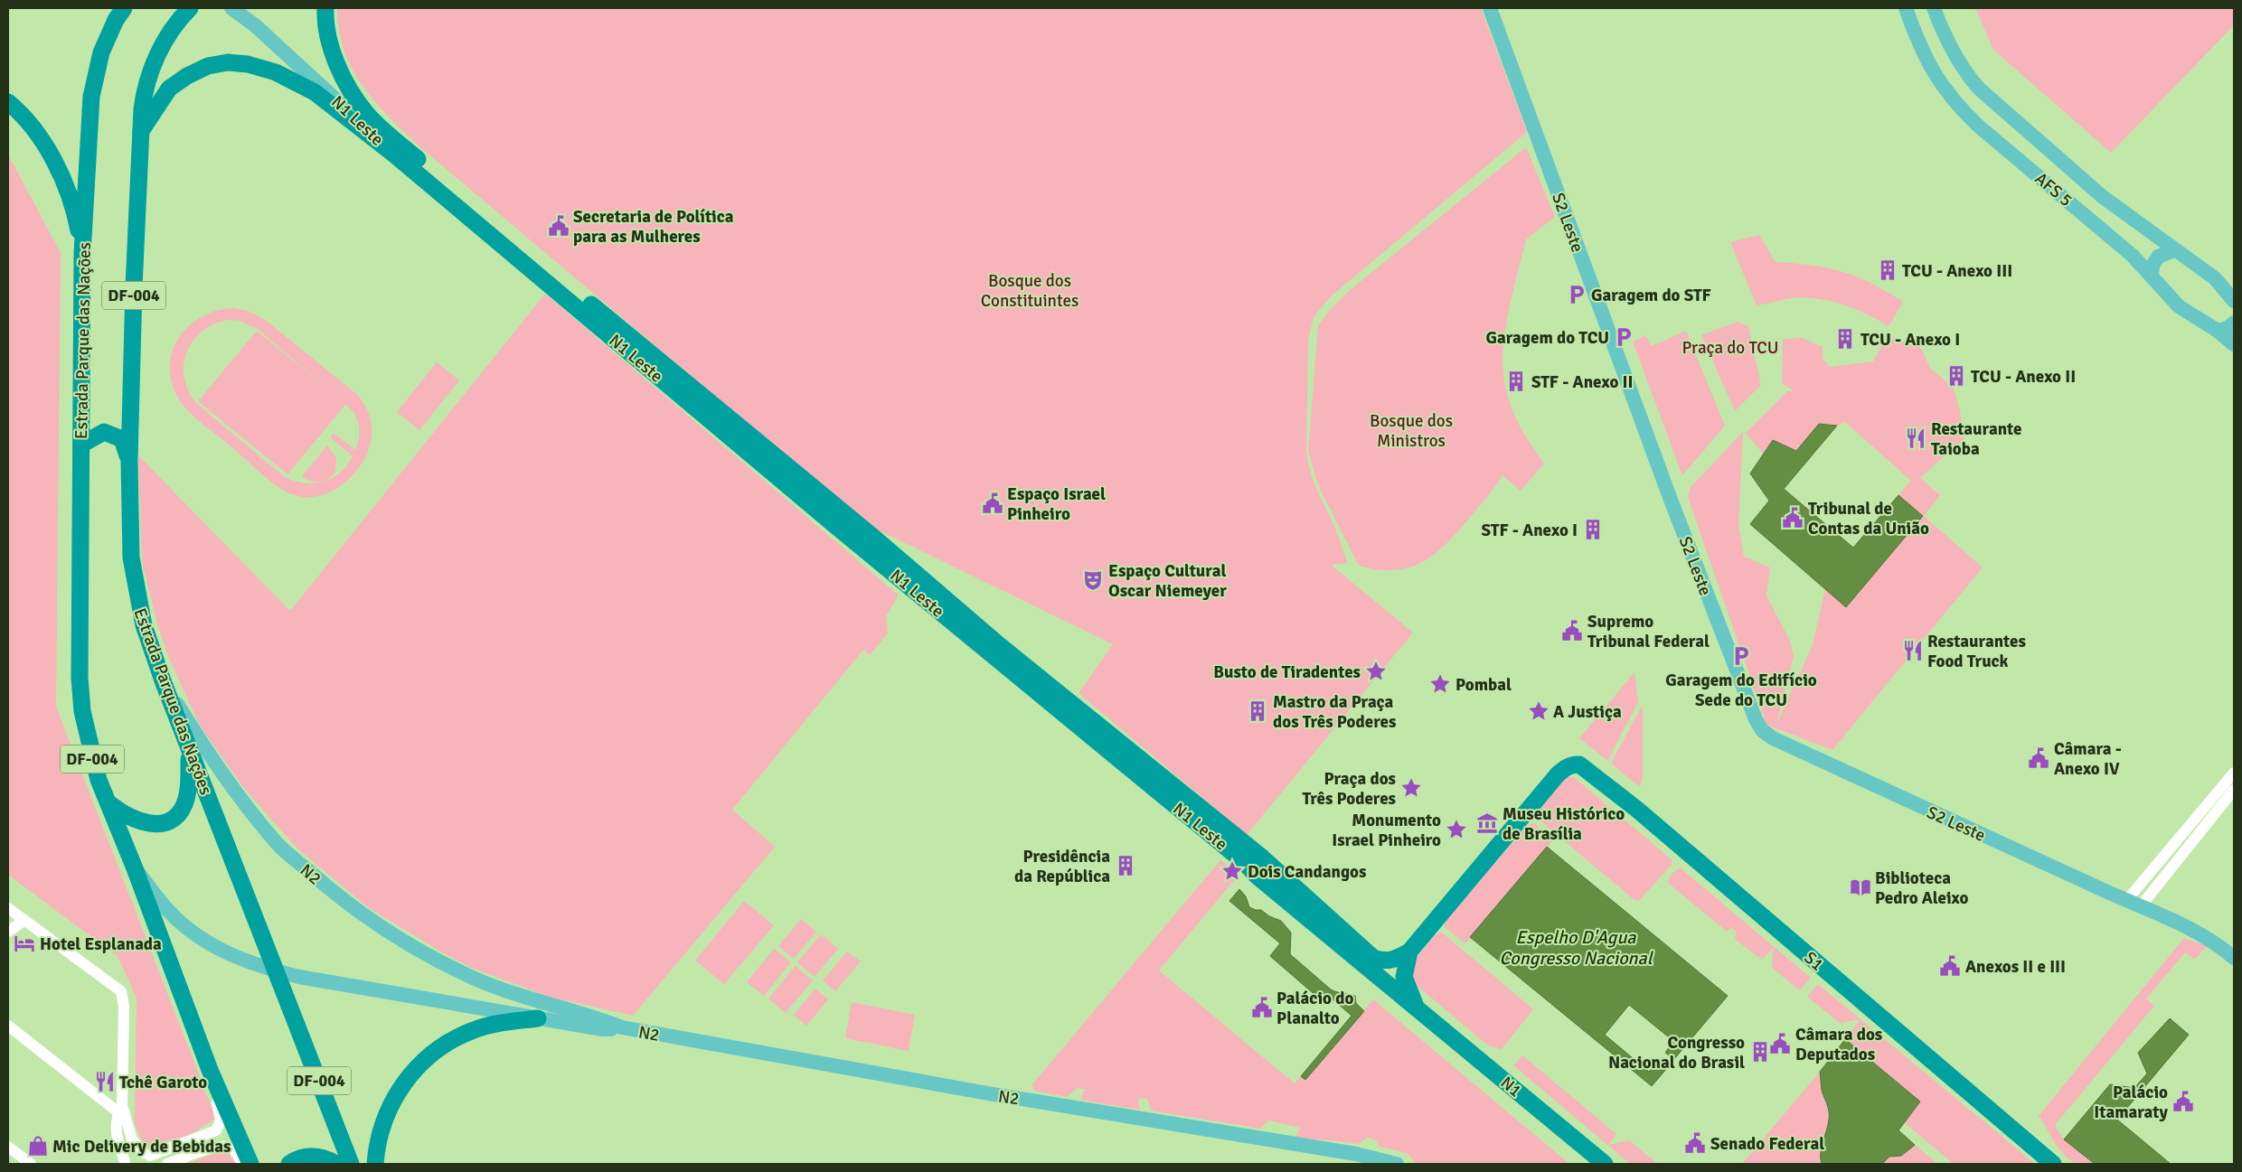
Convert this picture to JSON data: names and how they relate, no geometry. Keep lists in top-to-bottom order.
{
  "streets": {
    "highway": [
      "N1 Leste",
      "DF-004",
      "Estrada Parque das Nações",
      "S1",
      "N1"
    ],
    "main road": ["AFS 5", "S2 Leste", "N2"]
  },
  "crossings": [
    ["N1 Leste", "S1"],
    ["N1 Leste", "N1"],
    ["Estrada Parque das Nações", "N2"]
  ],
  "water": ["Espelho D'Agua Congresso Nacional"],
  "parks": ["Bosque dos Constituintes", "Praça do TCU", "Bosque dos Ministros"],
  "places": {
    "public building": [
      "Secretaria de Política para as Mulheres",
      "Espaço Israel Pinheiro",
      "Tribunal de Contas da União",
      "Supremo Tribunal Federal",
      "Câmara - Anexo IV",
      "Anexos II e III",
      "Palácio do Planalto",
      "Câmara dos Deputados",
      "Palácio Itamaraty",
      "Senado Federal"
    ],
    "building": [
      "TCU - Anexo III",
      "TCU - Anexo I",
      "TCU - Anexo II",
      "STF - Anexo II",
      "STF - Anexo I",
      "Mastro da Praça dos Três Poderes",
      "Presidência da República",
      "Congresso Nacional do Brasil"
    ],
    "parking": ["Garagem do STF", "Garagem do TCU", "Garagem do Edifício Sede do TCU"],
    "restaurant": ["Restaurante Taioba", "Restaurantes Food Truck", "Tchê Garoto"],
    "theatre": ["Espaço Cultural Oscar Niemeyer"],
    "place": [
      "Busto de Tiradentes",
      "Pombal",
      "A Justiça",
      "Praça dos Três Poderes",
      "Monumento Israel Pinheiro",
      "Dois Candangos"
    ],
    "museum": ["Museu Histórico de Brasília"],
    "library": ["Biblioteca Pedro Aleixo"],
    "hotel": ["Hotel Esplanada"],
    "shop": ["Mic Delivery de Bebidas"]
  }
}
